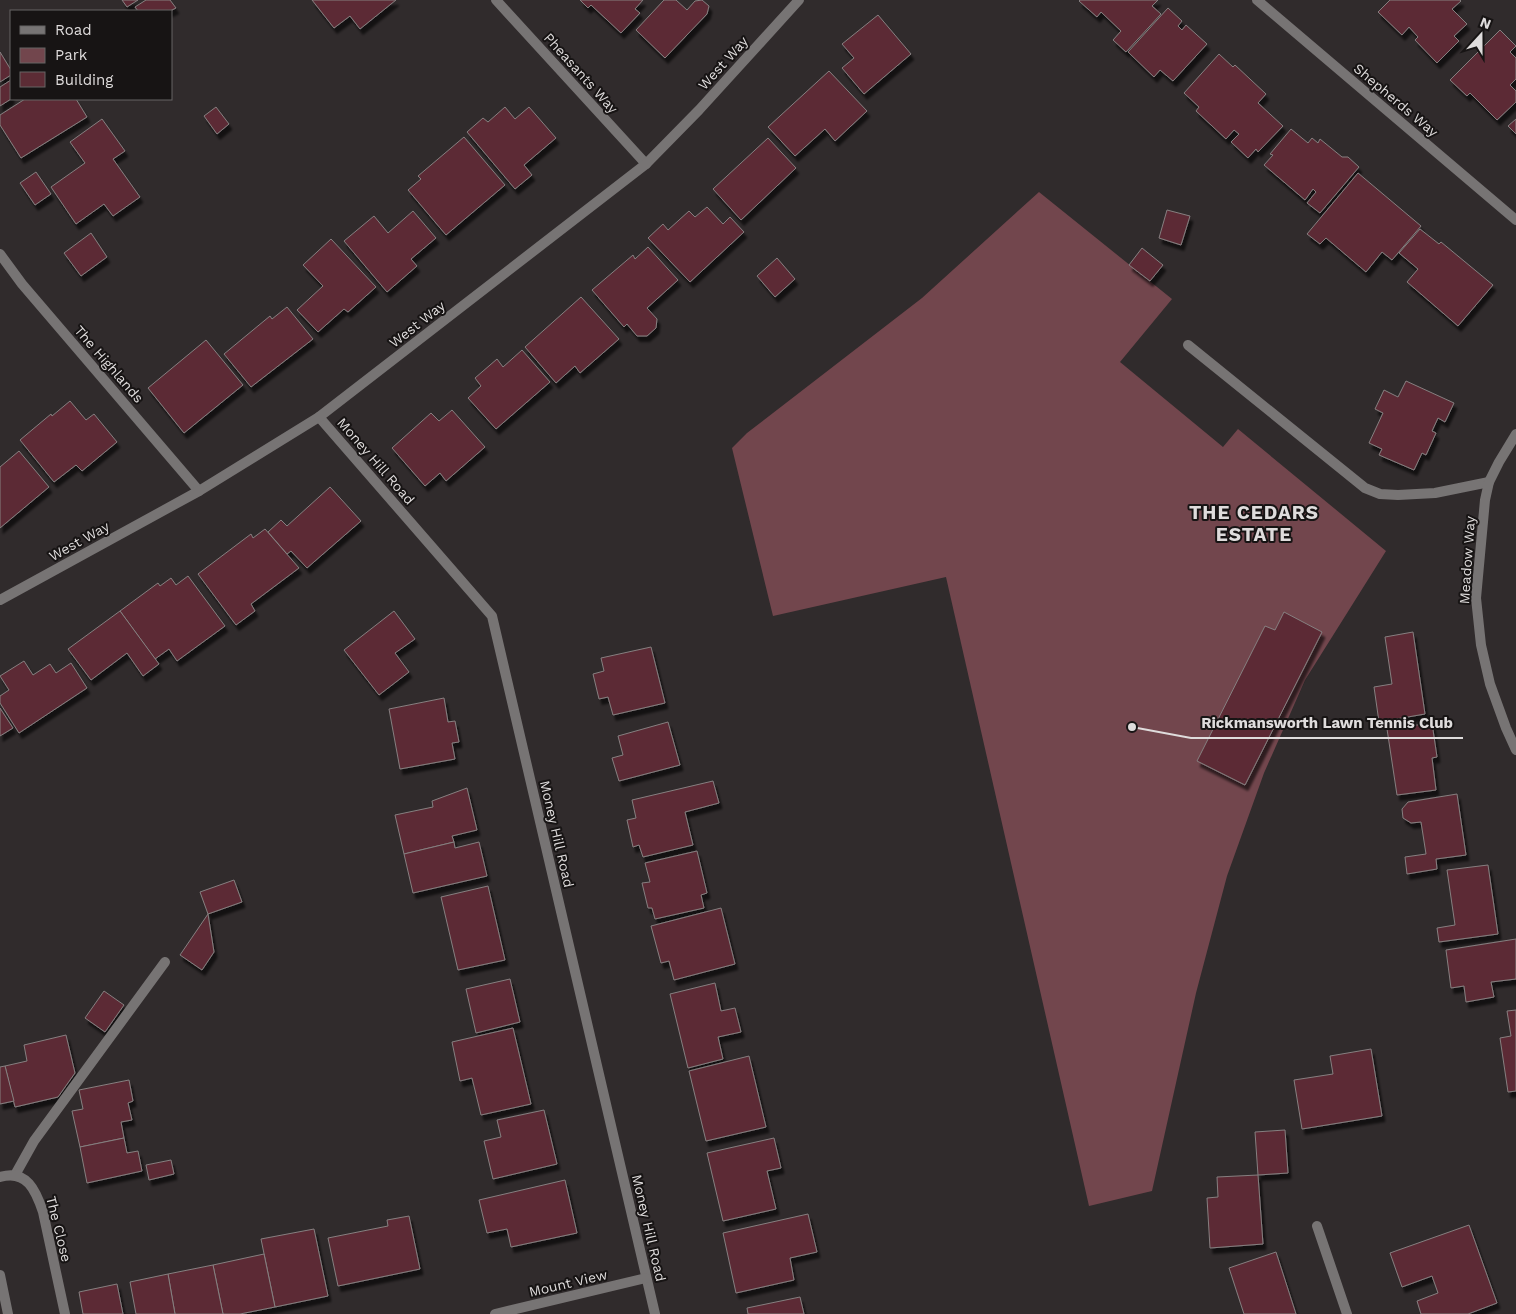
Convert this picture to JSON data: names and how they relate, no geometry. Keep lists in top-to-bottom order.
{
  "streets": {
    "street": [
      "West Way",
      "Pheasants Way",
      "Shepherds Way",
      "The Highlands",
      "Money Hill Road",
      "Meadow Way",
      "The Close",
      "Mount View"
    ]
  },
  "crossings": [
    ["West Way", "Pheasants Way"],
    ["West Way", "The Highlands"],
    ["West Way", "Money Hill Road"],
    ["Money Hill Road", "Mount View"]
  ],
  "districts": ["THE CEDARS ESTATE"],
  "places": ["Rickmansworth Lawn Tennis Club"],
  "legend": ["Road", "Park", "Building"],
  "north": "top"
}
